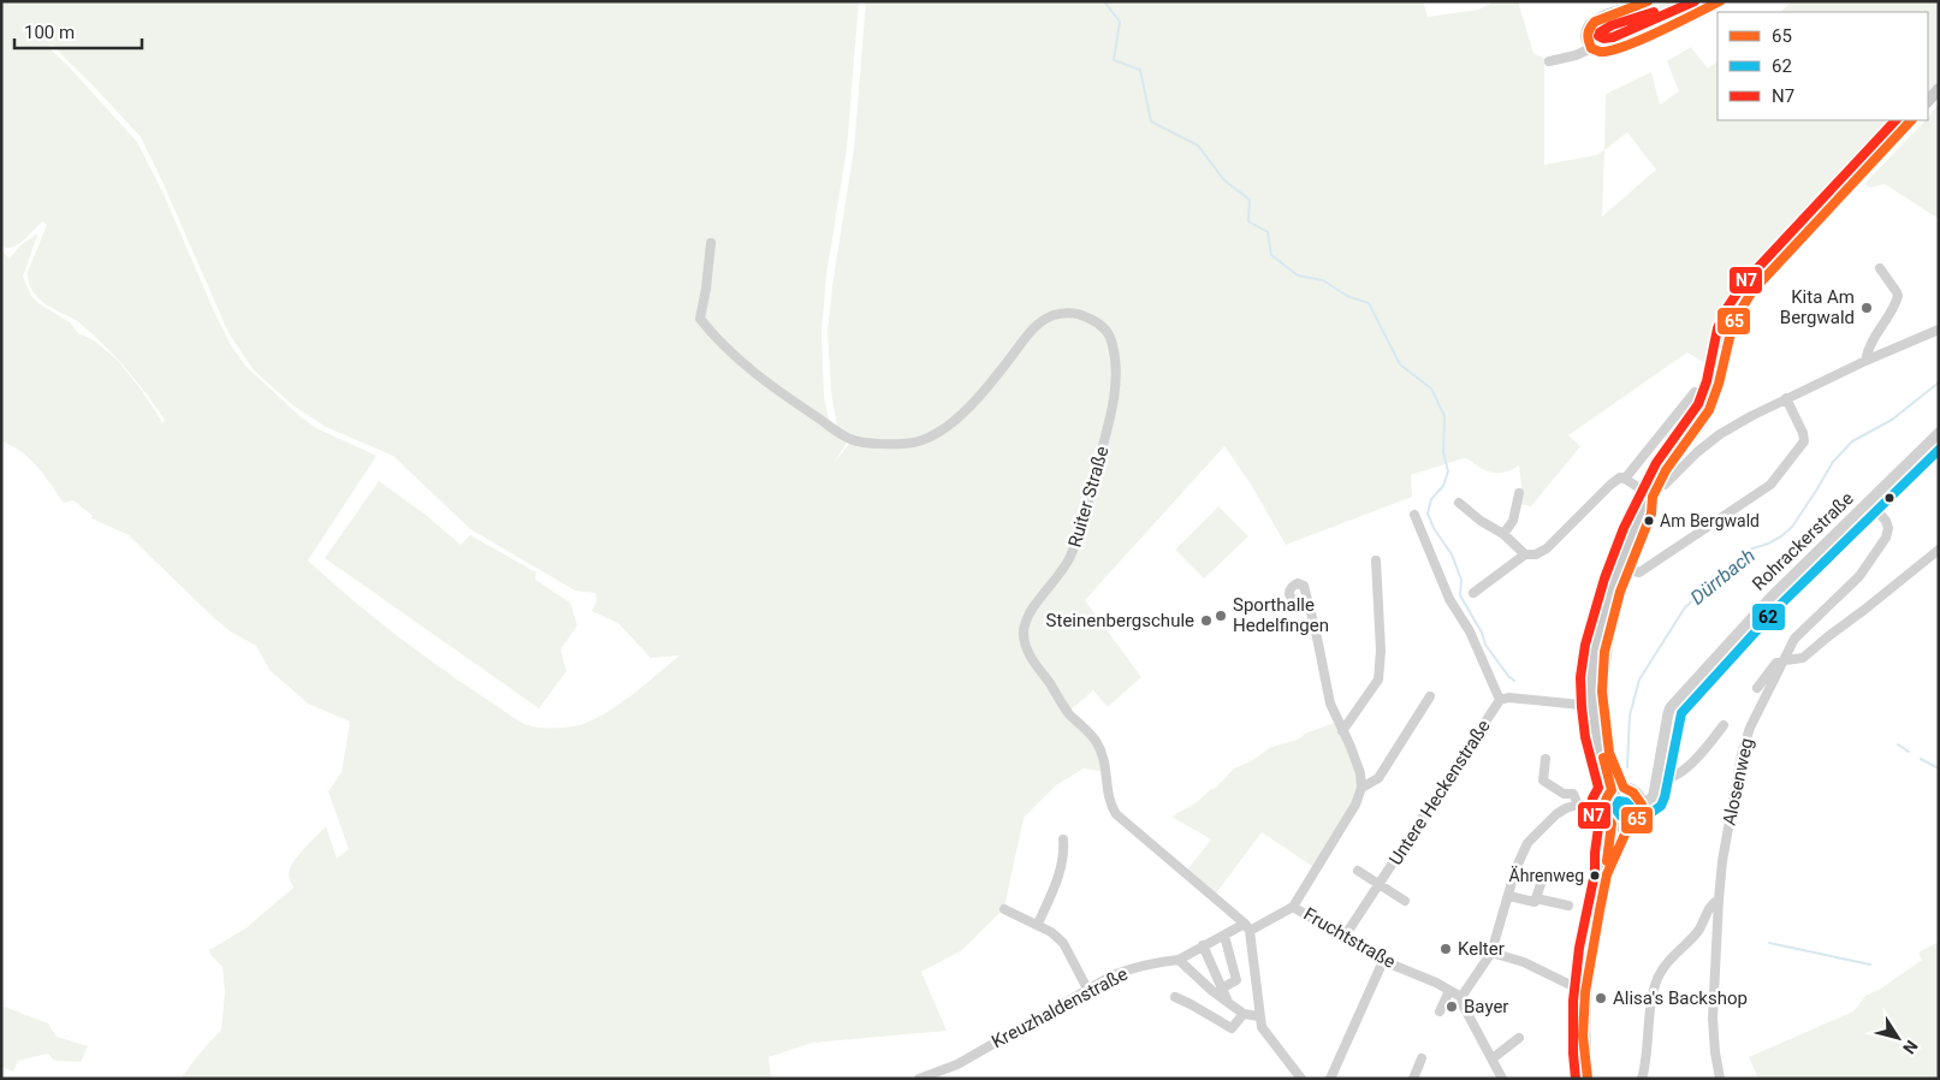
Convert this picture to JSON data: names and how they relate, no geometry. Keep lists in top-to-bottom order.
{
  "streets": {
    "street": [
      "Ruiter Straße",
      "Rohrackerstraße",
      "Alosenweg",
      "Untere Heckenstraße",
      "Fruchtstraße",
      "Kreuzhaldenstraße"
    ]
  },
  "crossings": [
    ["Ruiter Straße", "Fruchtstraße"],
    ["Rohrackerstraße", "Alosenweg"],
    ["Untere Heckenstraße", "Fruchtstraße"],
    ["Fruchtstraße", "Kreuzhaldenstraße"]
  ],
  "water": ["Dürrbach"],
  "places": [
    "Kita Am Bergwald",
    "Am Bergwald",
    "Sporthalle Hedelfingen",
    "Steinenbergschule",
    "Ährenweg",
    "Kelter",
    "Alisa's Backshop",
    "Bayer"
  ],
  "lines": ["transit line 65", "transit line N7", "transit line 62"],
  "legend": ["65", "62", "N7"],
  "scale_bar": "100 m",
  "north": "bottom right"
}
